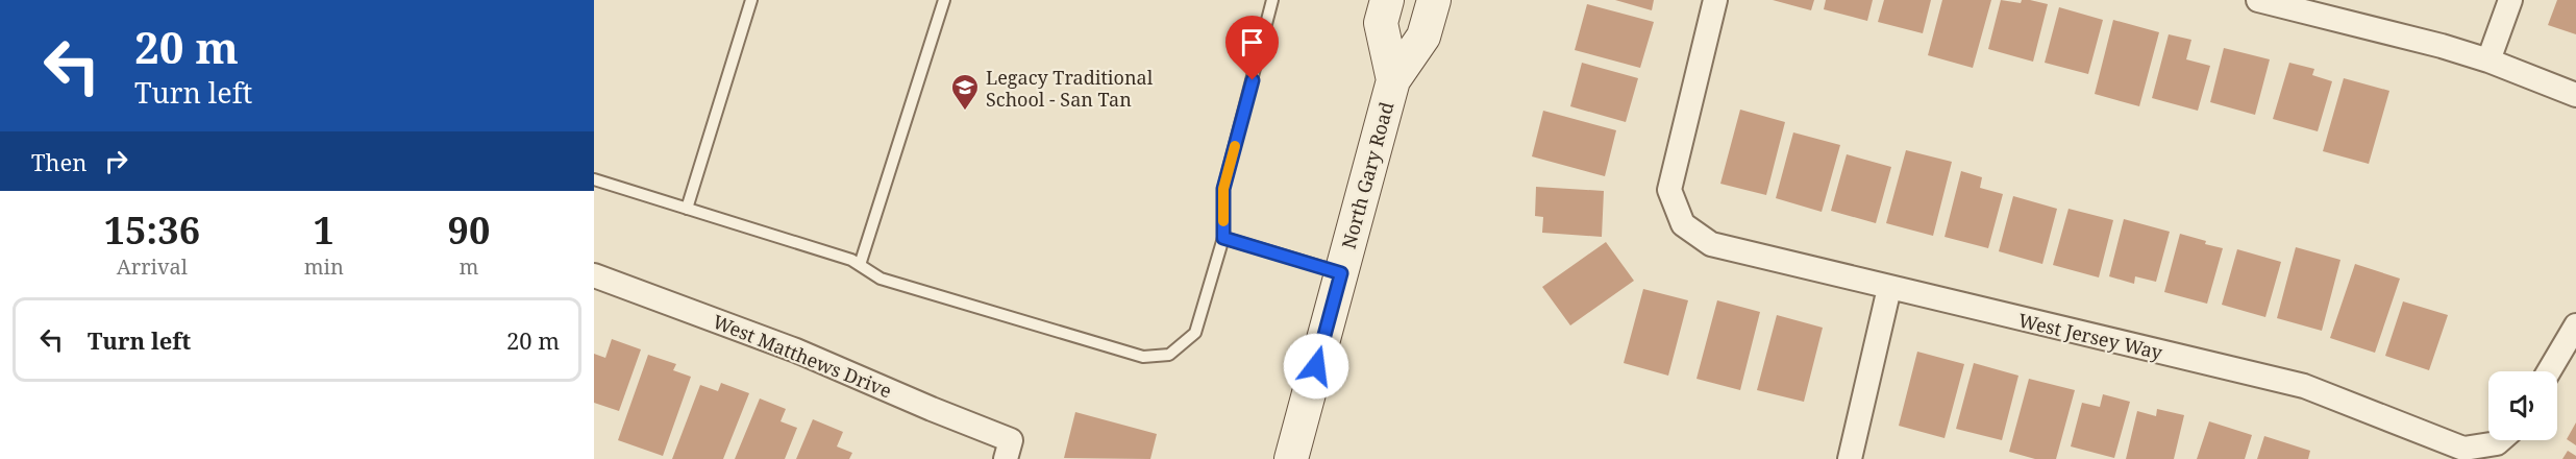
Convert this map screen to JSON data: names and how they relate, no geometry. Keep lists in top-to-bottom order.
{
  "streets": {
    "main road": ["North Gary Road"],
    "street": ["West Jersey Way", "West Matthews Drive"]
  },
  "places": {
    "school or university": ["Legacy Traditional School - San Tan"]
  },
  "page": {
    "turn": ["20 m", "Turn left"],
    "then": "Then",
    "eta": [
      "15:36",
      "Arrival",
      "1",
      "min",
      "90",
      "m"
    ],
    "list": [
      {
        "name": "Turn left",
        "value": "20 m"
      }
    ]
  }
}
